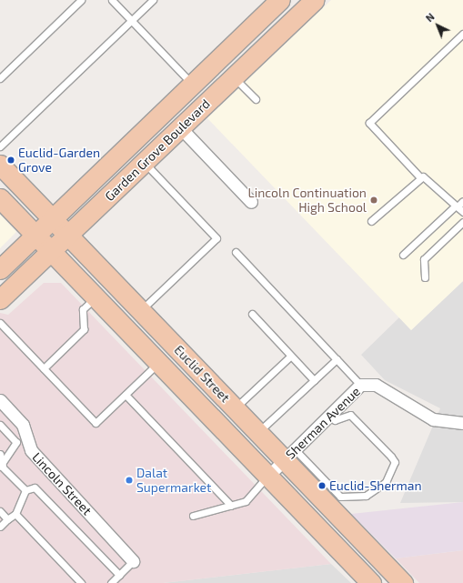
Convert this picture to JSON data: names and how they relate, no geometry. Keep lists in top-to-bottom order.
{
  "streets": {
    "main road": ["Garden Grove Boulevard", "Euclid Street"],
    "street": ["Sherman Avenue", "Lincoln Street"]
  },
  "crossings": [
    ["Garden Grove Boulevard", "Euclid Street"],
    ["Euclid Street", "Sherman Avenue"]
  ],
  "places": [
    "Euclid-Garden Grove",
    "Lincoln Continuation High School",
    "Dalat Supermarket",
    "Euclid-Sherman"
  ],
  "north": "top left"
}
